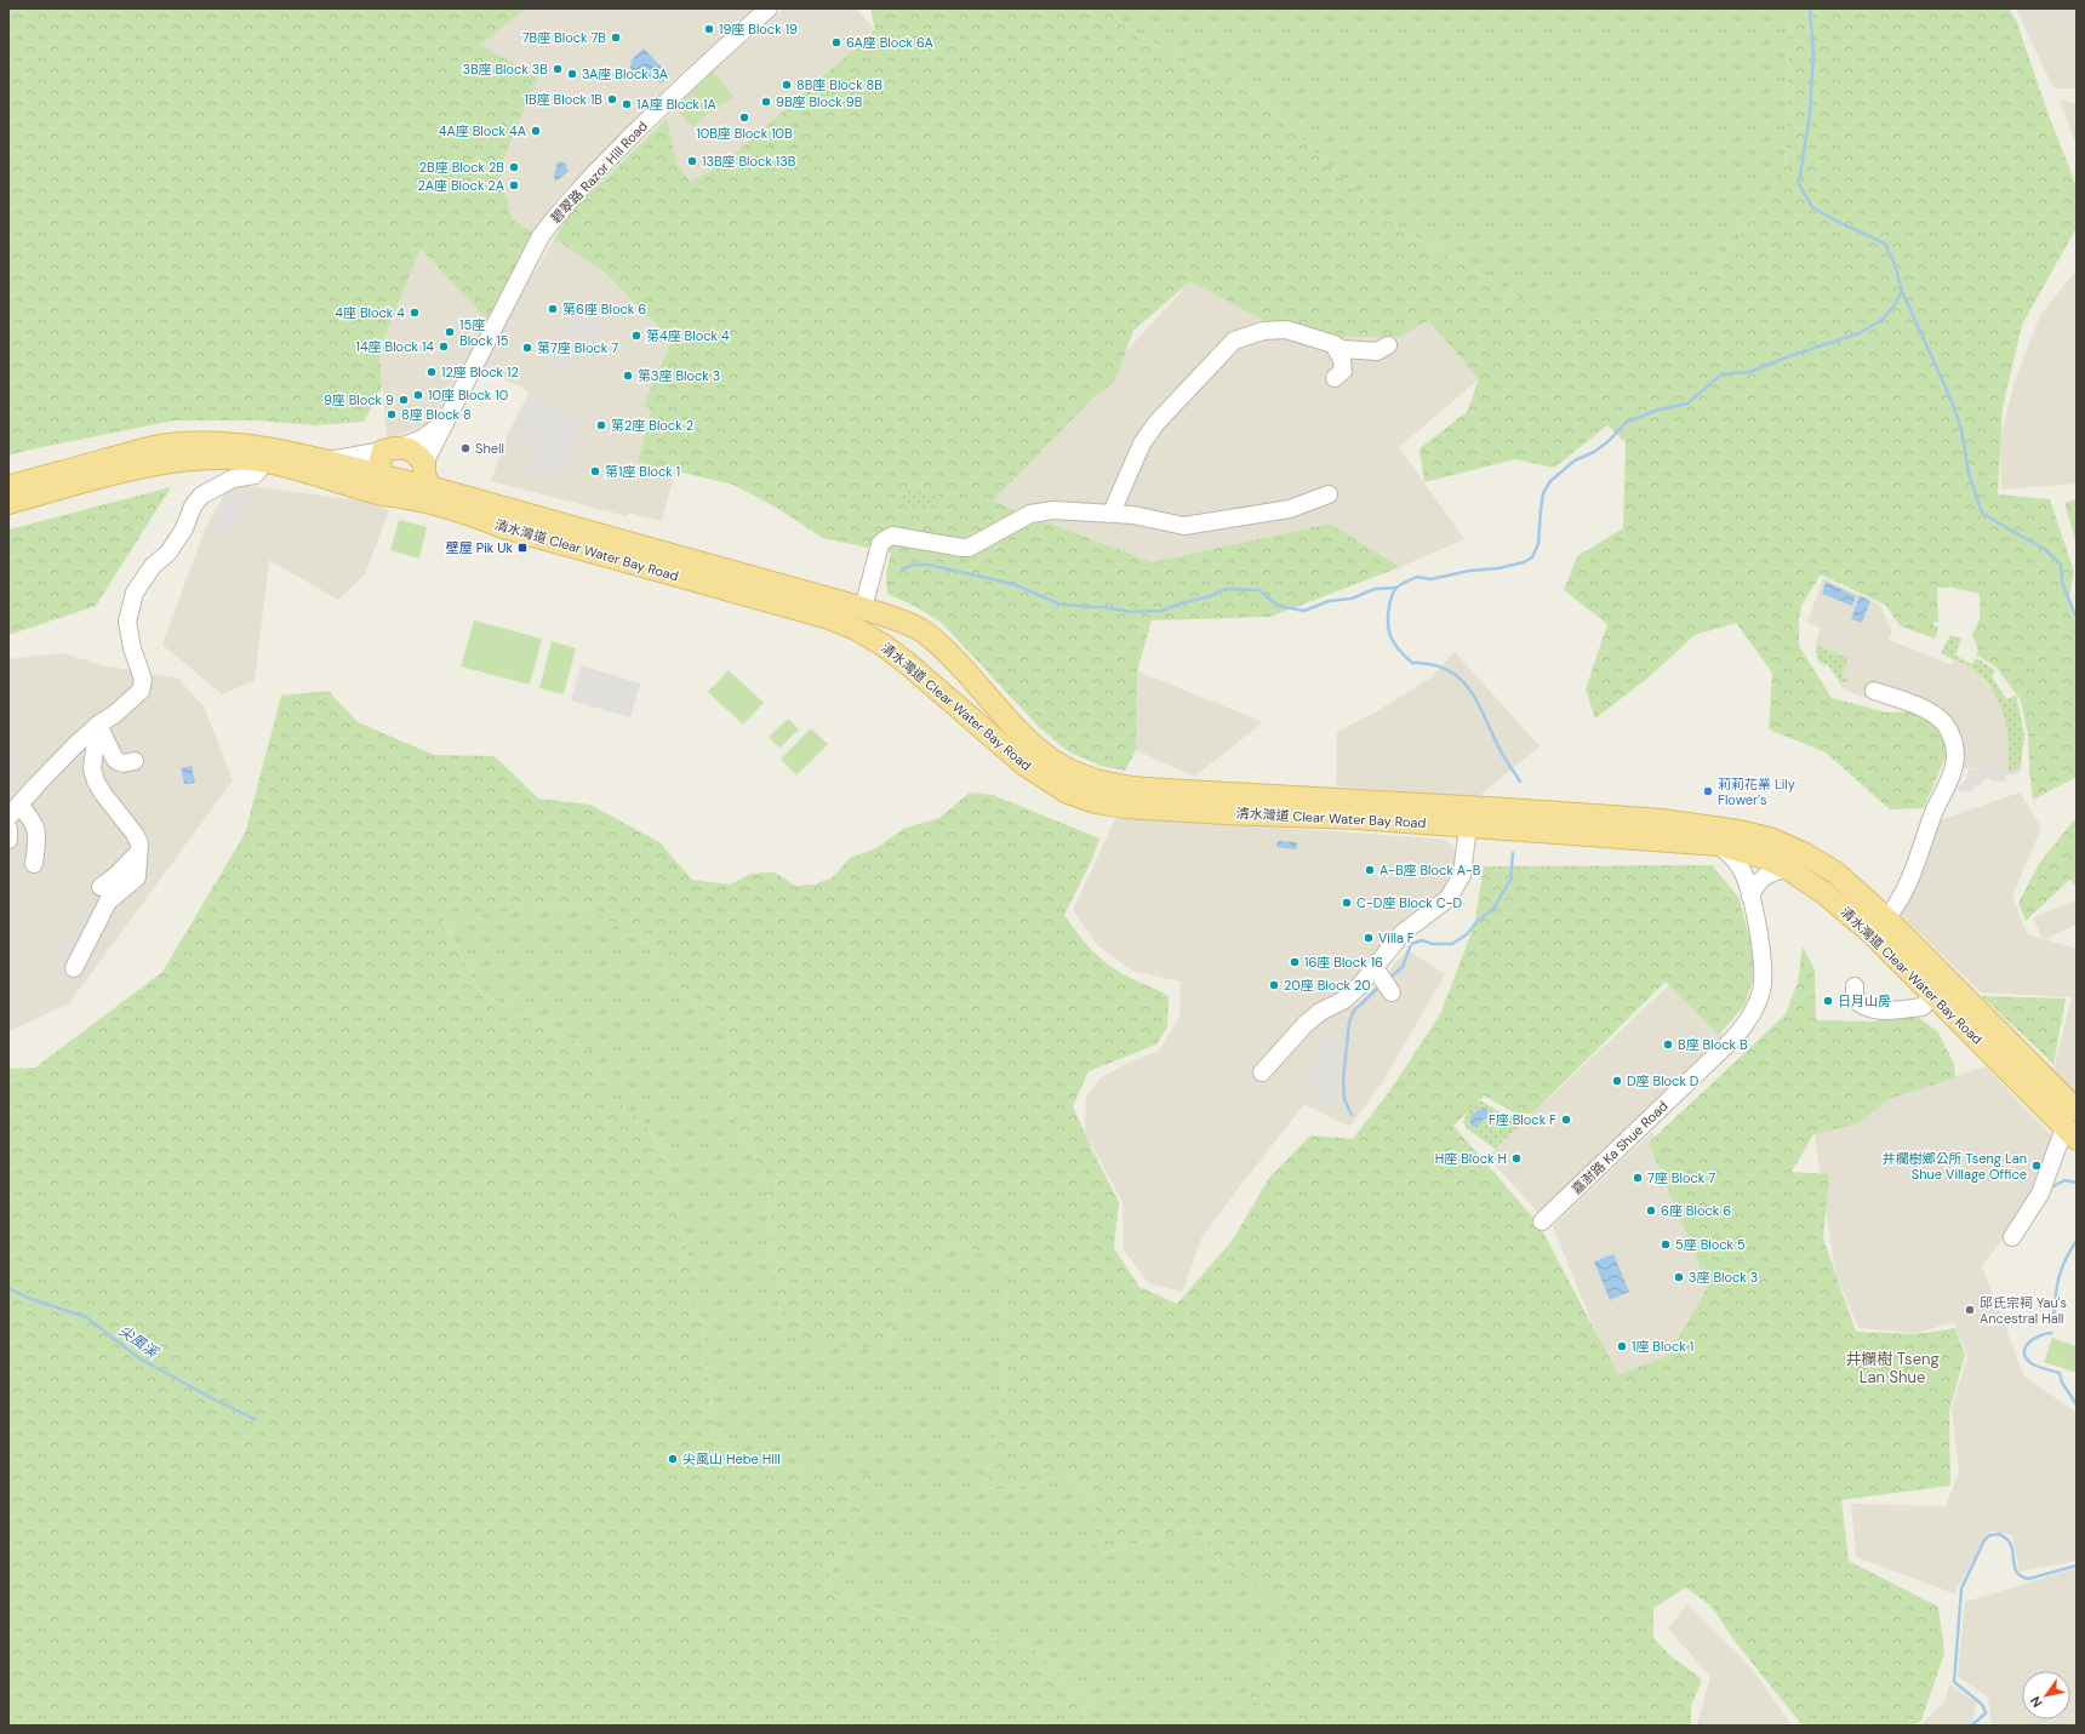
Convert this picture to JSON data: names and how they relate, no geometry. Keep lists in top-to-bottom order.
{
  "streets": {
    "main road": ["清水灣道 Clear Water Bay Road"],
    "street": ["碧翠路 Razor Hill Road", "嘉澍路 Ka Shue Road"]
  },
  "crossings": [
    ["碧翠路 Razor Hill Road", "清水灣道 Clear Water Bay Road"],
    ["清水灣道 Clear Water Bay Road", "嘉澍路 Ka Shue Road"]
  ],
  "districts": ["井欄樹 Tseng Lan Shue"],
  "water": ["尖風溪"],
  "places": {
    "other": [
      "19座 Block 19",
      "7B座 Block 7B",
      "6A座 Block 6A",
      "3B座 Block 3B",
      "3A座 Block 3A",
      "8B座 Block 8B",
      "1B座 Block 1B",
      "9B座 Block 9B",
      "1A座 Block 1A",
      "10B座 Block 10B",
      "4A座 Block 4A",
      "13B座 Block 13B",
      "2B座 Block 2B",
      "2A座 Block 2A",
      "第6座 Block 6",
      "4座 Block 4",
      "15座 Block 15",
      "第4座 Block 4",
      "14座 Block 14",
      "第7座 Block 7",
      "12座 Block 12",
      "第3座 Block 3",
      "10座 Block 10",
      "9座 Block 9",
      "8座 Block 8",
      "第2座 Block 2",
      "Shell",
      "第1座 Block 1",
      "莉莉花業 Lily Flower's",
      "A-B座 Block A-B",
      "C-D座 Block C-D",
      "Villa F",
      "16座 Block 16",
      "20座 Block 20",
      "日月山房",
      "B座 Block B",
      "D座 Block D",
      "F座 Block F",
      "H座 Block H",
      "井欄樹鄉公所 Tseng Lan Shue Village Office",
      "7座 Block 7",
      "6座 Block 6",
      "5座 Block 5",
      "3座 Block 3",
      "邱氏宗祠 Yau's Ancestral Hall",
      "1座 Block 1",
      "尖風山 Hebe Hill"
    ],
    "transit": ["壁屋 Pik Uk"]
  },
  "north": "bottom left"
}
